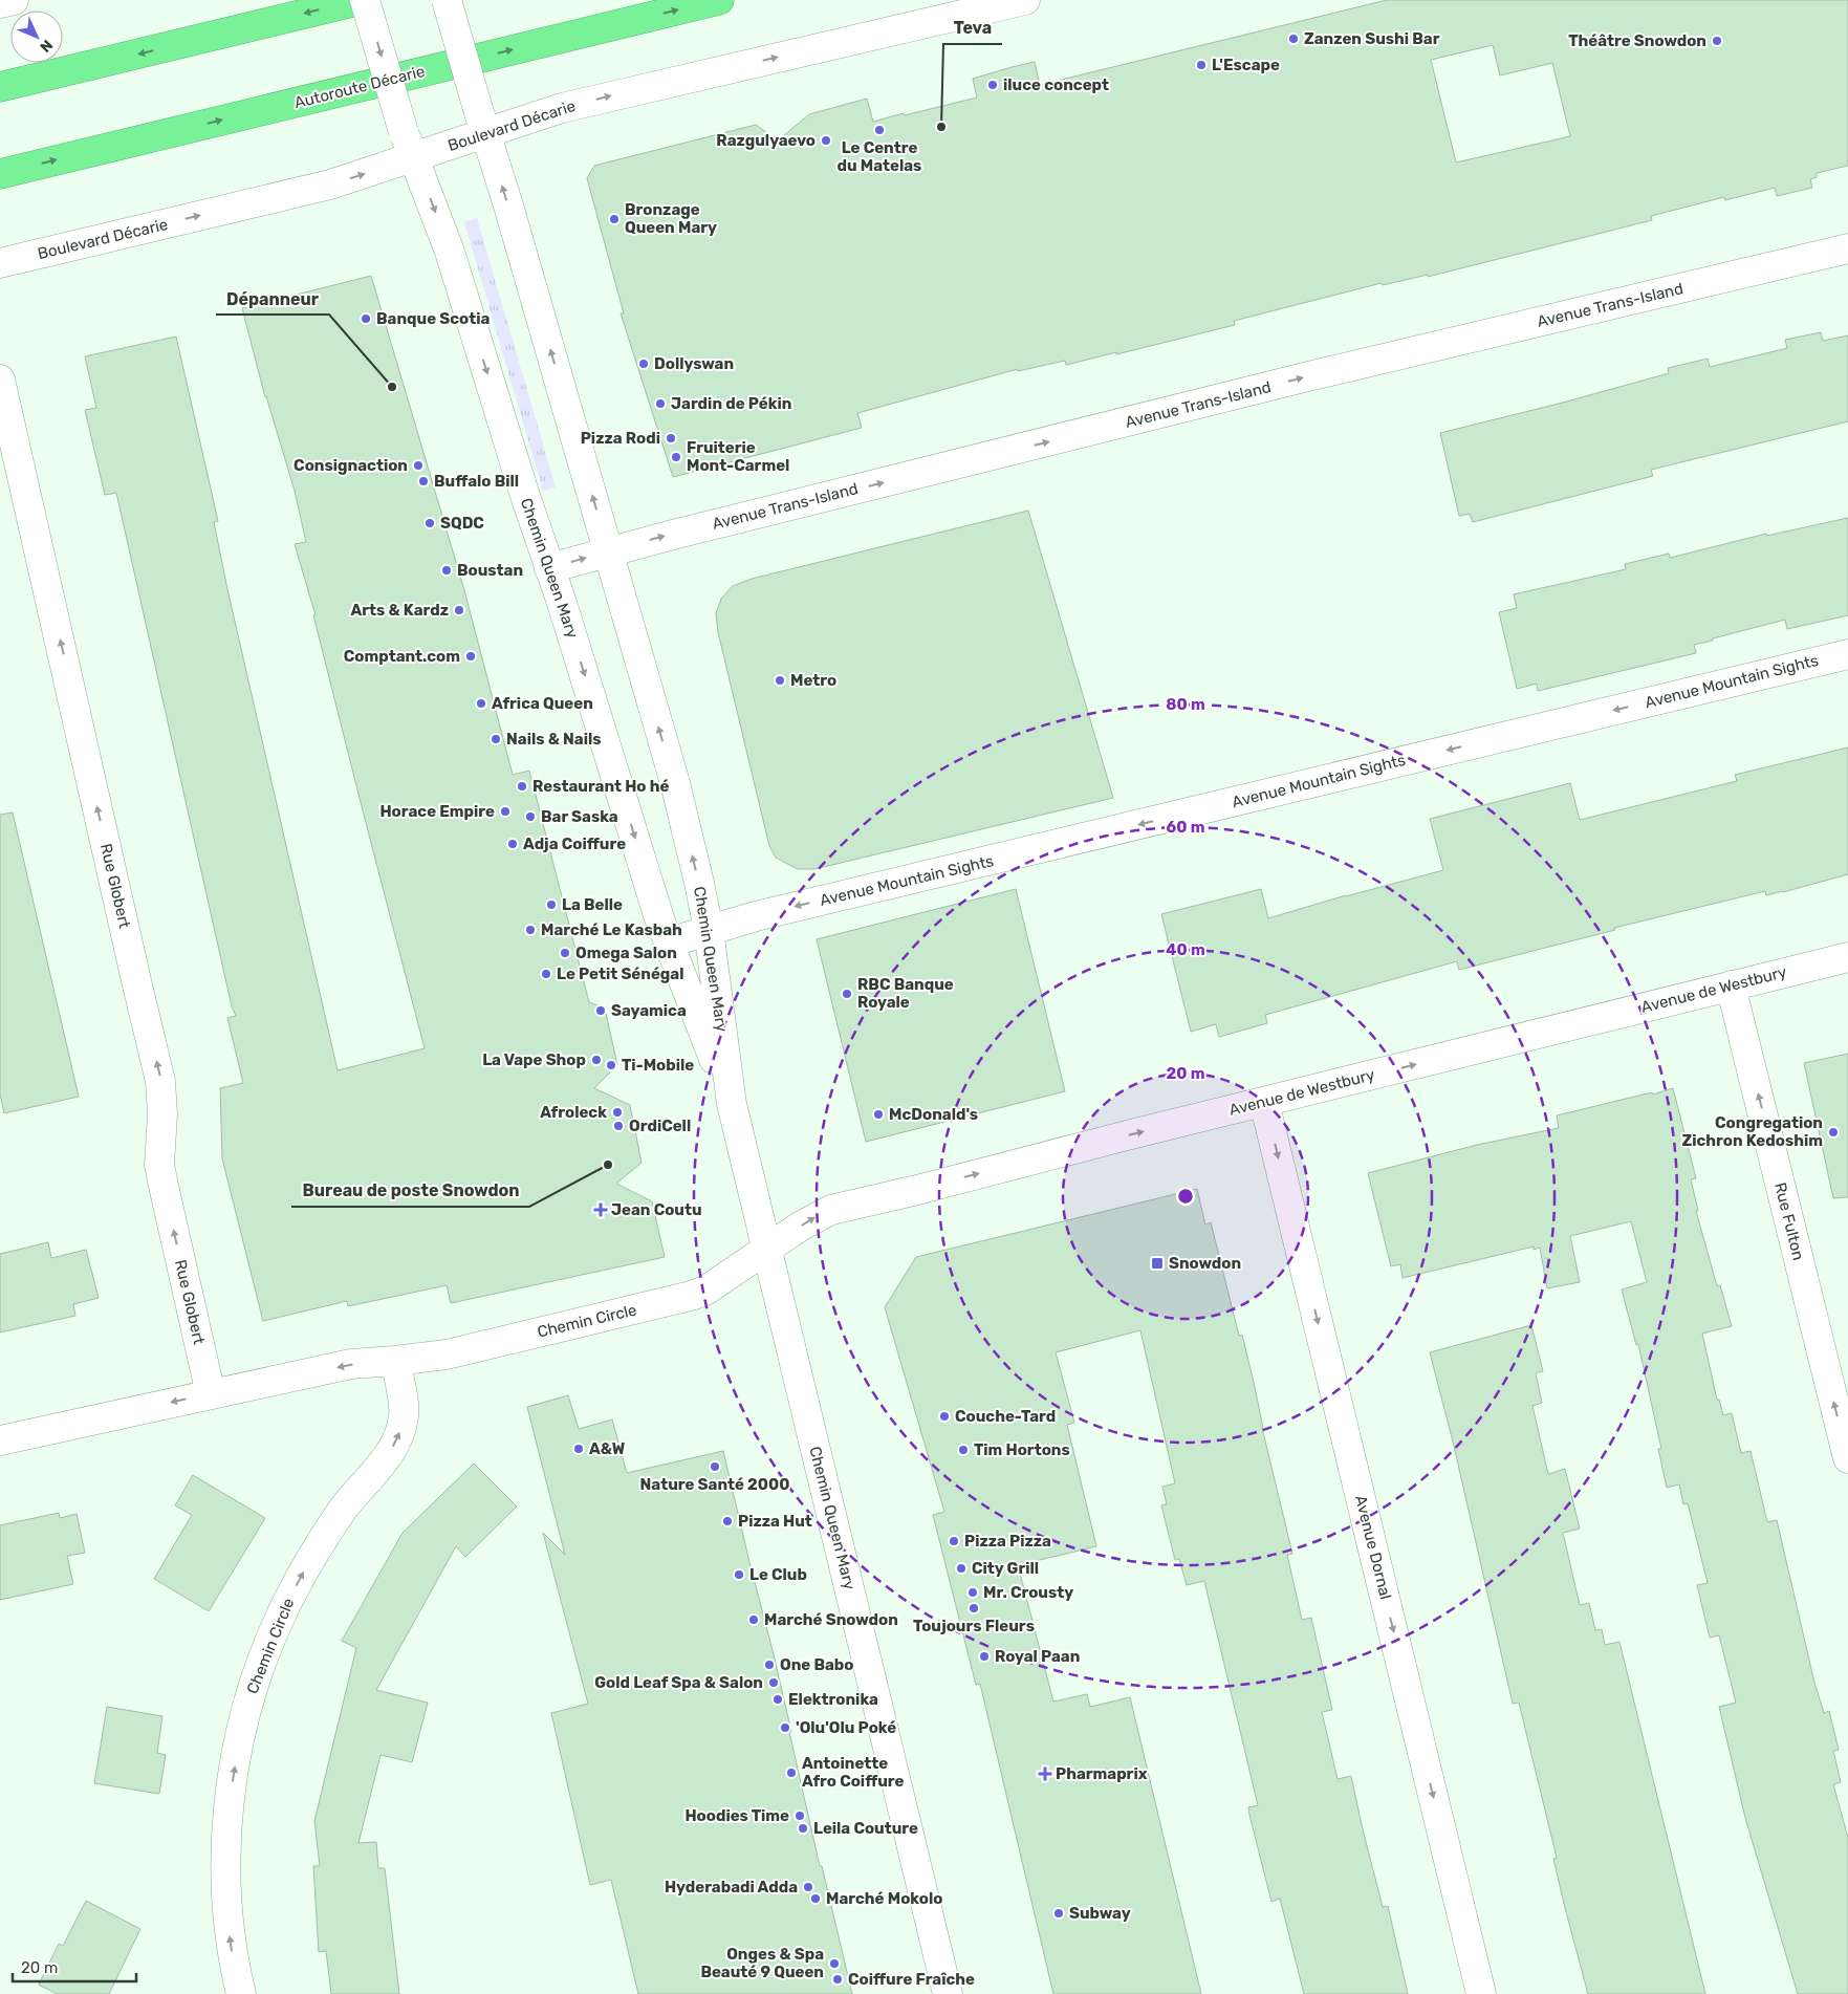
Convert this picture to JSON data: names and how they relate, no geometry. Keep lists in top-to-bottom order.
{
  "streets": {
    "highway": ["Autoroute Décarie"],
    "street": [
      "Boulevard Décarie",
      "Avenue Trans-Island",
      "Chemin Queen Mary",
      "Avenue Mountain Sights",
      "Rue Globert",
      "Avenue de Westbury",
      "Rue Fulton",
      "Chemin Circle",
      "Avenue Dornal"
    ]
  },
  "crossings": [
    ["Boulevard Décarie", "Chemin Queen Mary"],
    ["Avenue Trans-Island", "Chemin Queen Mary"],
    ["Chemin Queen Mary", "Avenue Mountain Sights"],
    ["Chemin Queen Mary", "Avenue de Westbury"],
    ["Chemin Queen Mary", "Chemin Circle"],
    ["Rue Globert", "Chemin Circle"],
    ["Avenue de Westbury", "Rue Fulton"],
    ["Avenue de Westbury", "Chemin Circle"],
    ["Avenue de Westbury", "Avenue Dornal"]
  ],
  "one_way": [
    "Boulevard Décarie",
    "Avenue Trans-Island",
    "Avenue Mountain Sights",
    "Rue Globert",
    "Avenue de Westbury",
    "Rue Fulton",
    "Avenue Dornal"
  ],
  "places": {
    "other": [
      "Zanzen Sushi Bar",
      "Théâtre Snowdon",
      "L'Escape",
      "iluce concept",
      "Teva",
      "Le Centre du Matelas",
      "Razgulyaevo",
      "Bronzage Queen Mary",
      "Banque Scotia",
      "Dollyswan",
      "Dépanneur",
      "Jardin de Pékin",
      "Pizza Rodi",
      "Fruiterie Mont-Carmel",
      "Consignaction",
      "Buffalo Bill",
      "SQDC",
      "Boustan",
      "Arts & Kardz",
      "Comptant.com",
      "Metro",
      "Africa Queen",
      "Nails & Nails",
      "Restaurant Ho hé",
      "Horace Empire",
      "Bar Saska",
      "Adja Coiffure",
      "La Belle",
      "Marché Le Kasbah",
      "Omega Salon",
      "Le Petit Sénégal",
      "RBC Banque Royale",
      "Sayamica",
      "La Vape Shop",
      "Ti-Mobile",
      "Afroleck",
      "McDonald's",
      "OrdiCell",
      "Congregation Zichron Kedoshim",
      "Bureau de poste Snowdon",
      "Couche-Tard",
      "A&W",
      "Tim Hortons",
      "Nature Santé 2000",
      "Pizza Hut",
      "Pizza Pizza",
      "City Grill",
      "Le Club",
      "Mr. Crousty",
      "Toujours Fleurs",
      "Marché Snowdon",
      "Royal Paan",
      "One Babo",
      "Gold Leaf Spa & Salon",
      "Elektronika",
      "'Olu'Olu Poké",
      "Antoinette Afro Coiffure",
      "Hoodies Time",
      "Leila Couture",
      "Hyderabadi Adda",
      "Marché Mokolo",
      "Subway",
      "Onges & Spa Beauté 9 Queen",
      "Coiffure Fraîche"
    ],
    "health": ["Jean Coutu", "Pharmaprix"],
    "transit": ["Snowdon"]
  },
  "scale_bar": "20 m",
  "north": "bottom right",
  "rings": [
    "80 m",
    "60 m",
    "40 m",
    "20 m"
  ]
}
